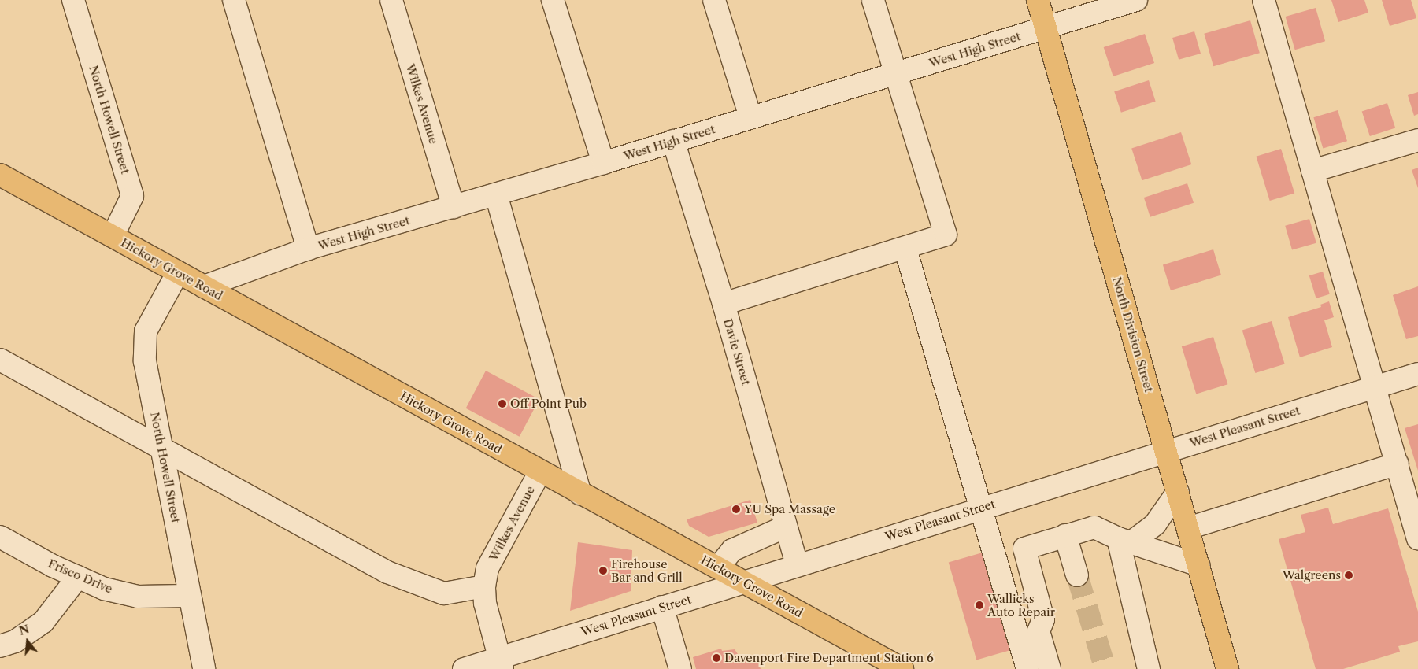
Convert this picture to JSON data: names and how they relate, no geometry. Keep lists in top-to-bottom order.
{
  "streets": {
    "main road": ["Hickory Grove Road", "North Division Street"],
    "street": [
      "West High Street",
      "Wilkes Avenue",
      "North Howell Street",
      "Davie Street",
      "West Pleasant Street",
      "Frisco Drive"
    ]
  },
  "crossings": [
    ["West High Street", "Wilkes Avenue"],
    ["West High Street", "Hickory Grove Road"],
    ["West High Street", "North Division Street"],
    ["West High Street", "Davie Street"],
    ["Wilkes Avenue", "Hickory Grove Road"],
    ["Wilkes Avenue", "West Pleasant Street"],
    ["North Howell Street", "Hickory Grove Road"],
    ["North Howell Street", "Frisco Drive"],
    ["Hickory Grove Road", "West Pleasant Street"],
    ["North Division Street", "West Pleasant Street"],
    ["Davie Street", "West Pleasant Street"]
  ],
  "places": [
    "Off Point Pub",
    "YU Spa Massage",
    "Firehouse Bar and Grill",
    "Walgreens",
    "Wallicks Auto Repair",
    "Davenport Fire Department Station 6"
  ],
  "north": "top"
}
